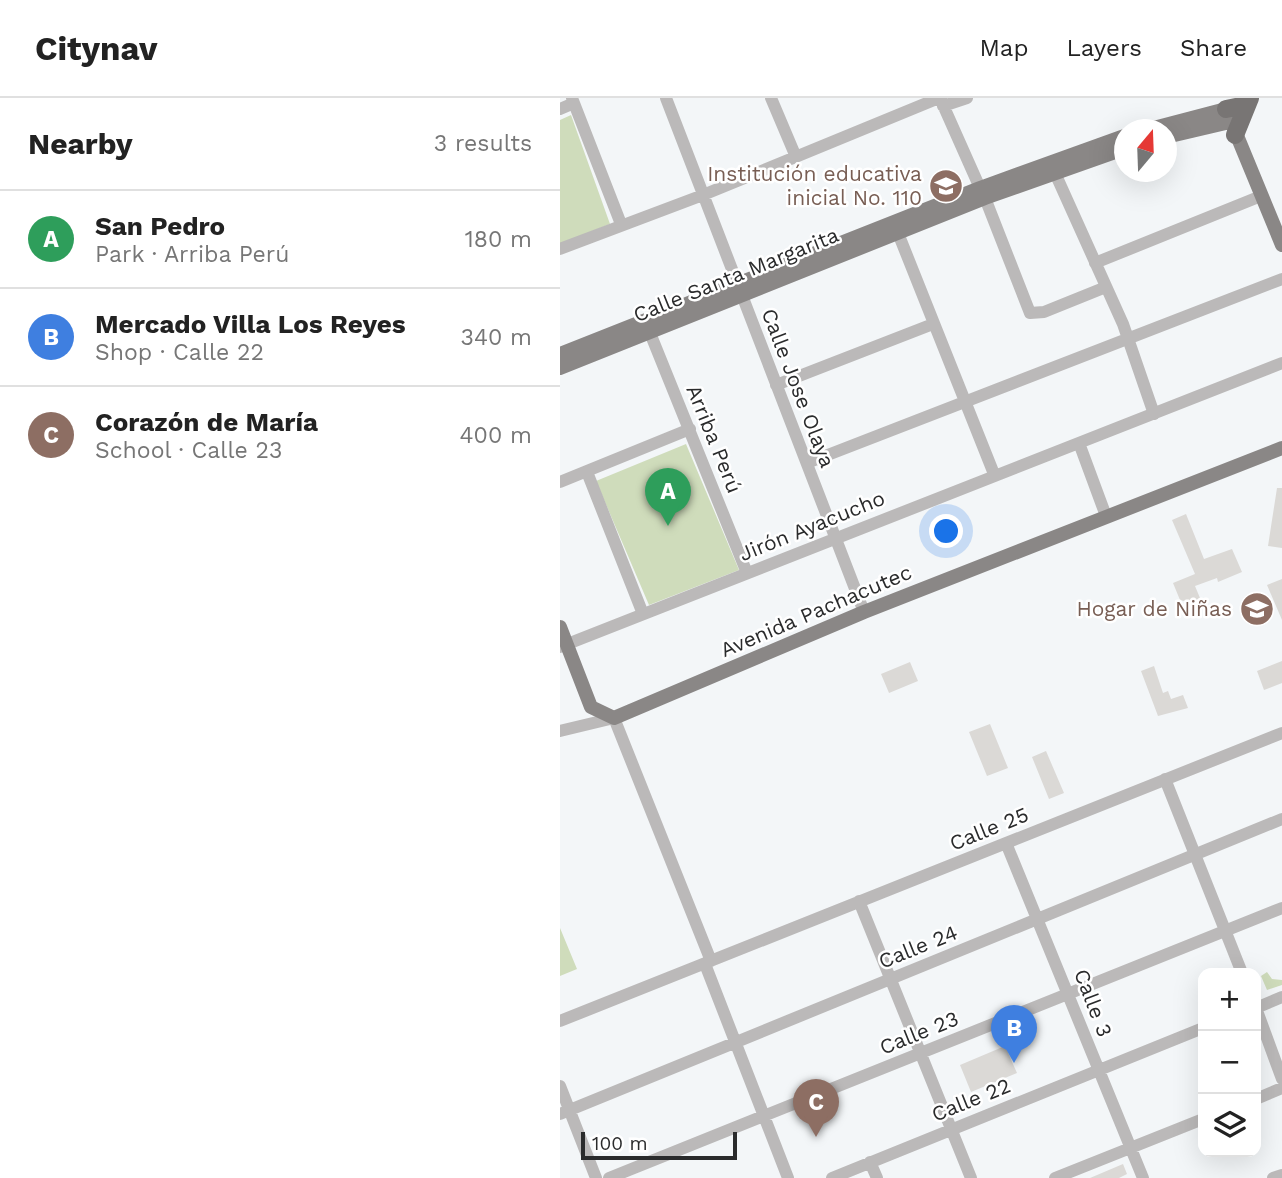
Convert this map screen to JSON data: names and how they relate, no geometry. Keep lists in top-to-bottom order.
{
  "streets": {
    "main road": ["Calle Santa Margarita", "Avenida Pachacutec"],
    "street": [
      "Calle Jose Olaya",
      "Arriba Perú",
      "Jirón Ayacucho",
      "Calle 25",
      "Calle 24",
      "Calle 3",
      "Calle 23",
      "Calle 22"
    ]
  },
  "crossings": [
    ["Calle Santa Margarita", "Calle Jose Olaya"],
    ["Calle Santa Margarita", "Arriba Perú"],
    ["Calle Jose Olaya", "Jirón Ayacucho"],
    ["Calle Jose Olaya", "Avenida Pachacutec"],
    ["Arriba Perú", "Jirón Ayacucho"],
    ["Calle 25", "Calle 3"],
    ["Calle 24", "Calle 3"],
    ["Calle 3", "Calle 23"],
    ["Calle 3", "Calle 22"]
  ],
  "places": {
    "school or university": ["Institución educativa inicial No. 110", "Hogar de Niñas"]
  },
  "scale_bar": "100 m",
  "north": "top",
  "page": {
    "header": "Citynav",
    "nav": ["Map", "Layers", "Share"],
    "heading": ["Nearby", "3 results"],
    "list": [
      {
        "mark": "A",
        "name": "San Pedro",
        "note": "Park · Arriba Perú",
        "value": "180 m"
      },
      {
        "mark": "B",
        "name": "Mercado Villa Los Reyes",
        "note": "Shop · Calle 22",
        "value": "340 m"
      },
      {
        "mark": "C",
        "name": "Corazón de María",
        "note": "School · Calle 23",
        "value": "400 m"
      }
    ],
    "pins": ["A", "B", "C"],
    "map_buttons": ["+", "−"],
    "scale": "100 m"
  }
}
